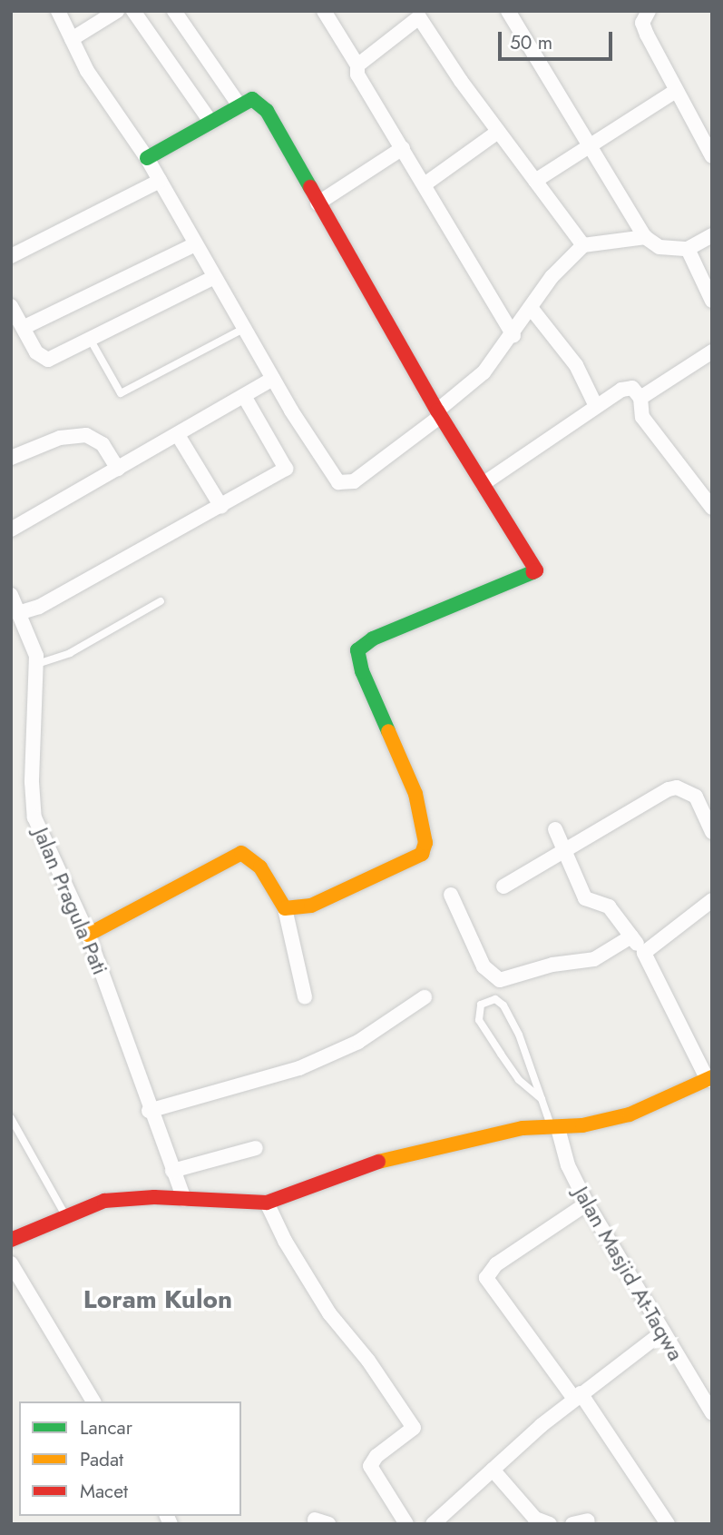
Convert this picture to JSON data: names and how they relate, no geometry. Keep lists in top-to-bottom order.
{
  "streets": {
    "street": ["Jalan Pragula Pati", "Jalan Masjid At-Taqwa"]
  },
  "districts": ["Loram Kulon"],
  "legend": ["Lancar", "Padat", "Macet"],
  "scale_bar": "50 m"
}
